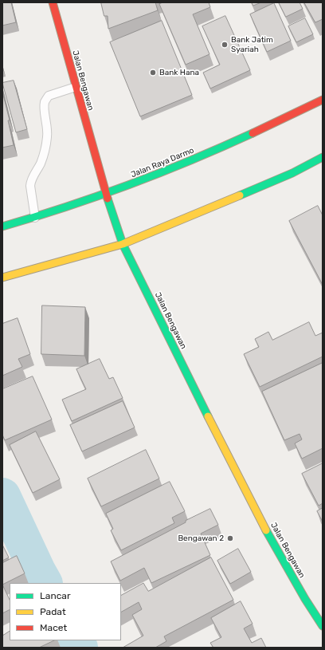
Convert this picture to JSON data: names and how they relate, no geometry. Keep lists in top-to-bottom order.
{
  "streets": {
    "main road": ["Jalan Bengawan", "Jalan Raya Darmo"]
  },
  "crossings": [
    ["Jalan Bengawan", "Jalan Raya Darmo"]
  ],
  "places": ["Bank Jatim Syariah", "Bank Hana", "Bengawan 2"],
  "legend": ["Lancar", "Padat", "Macet"]
}
